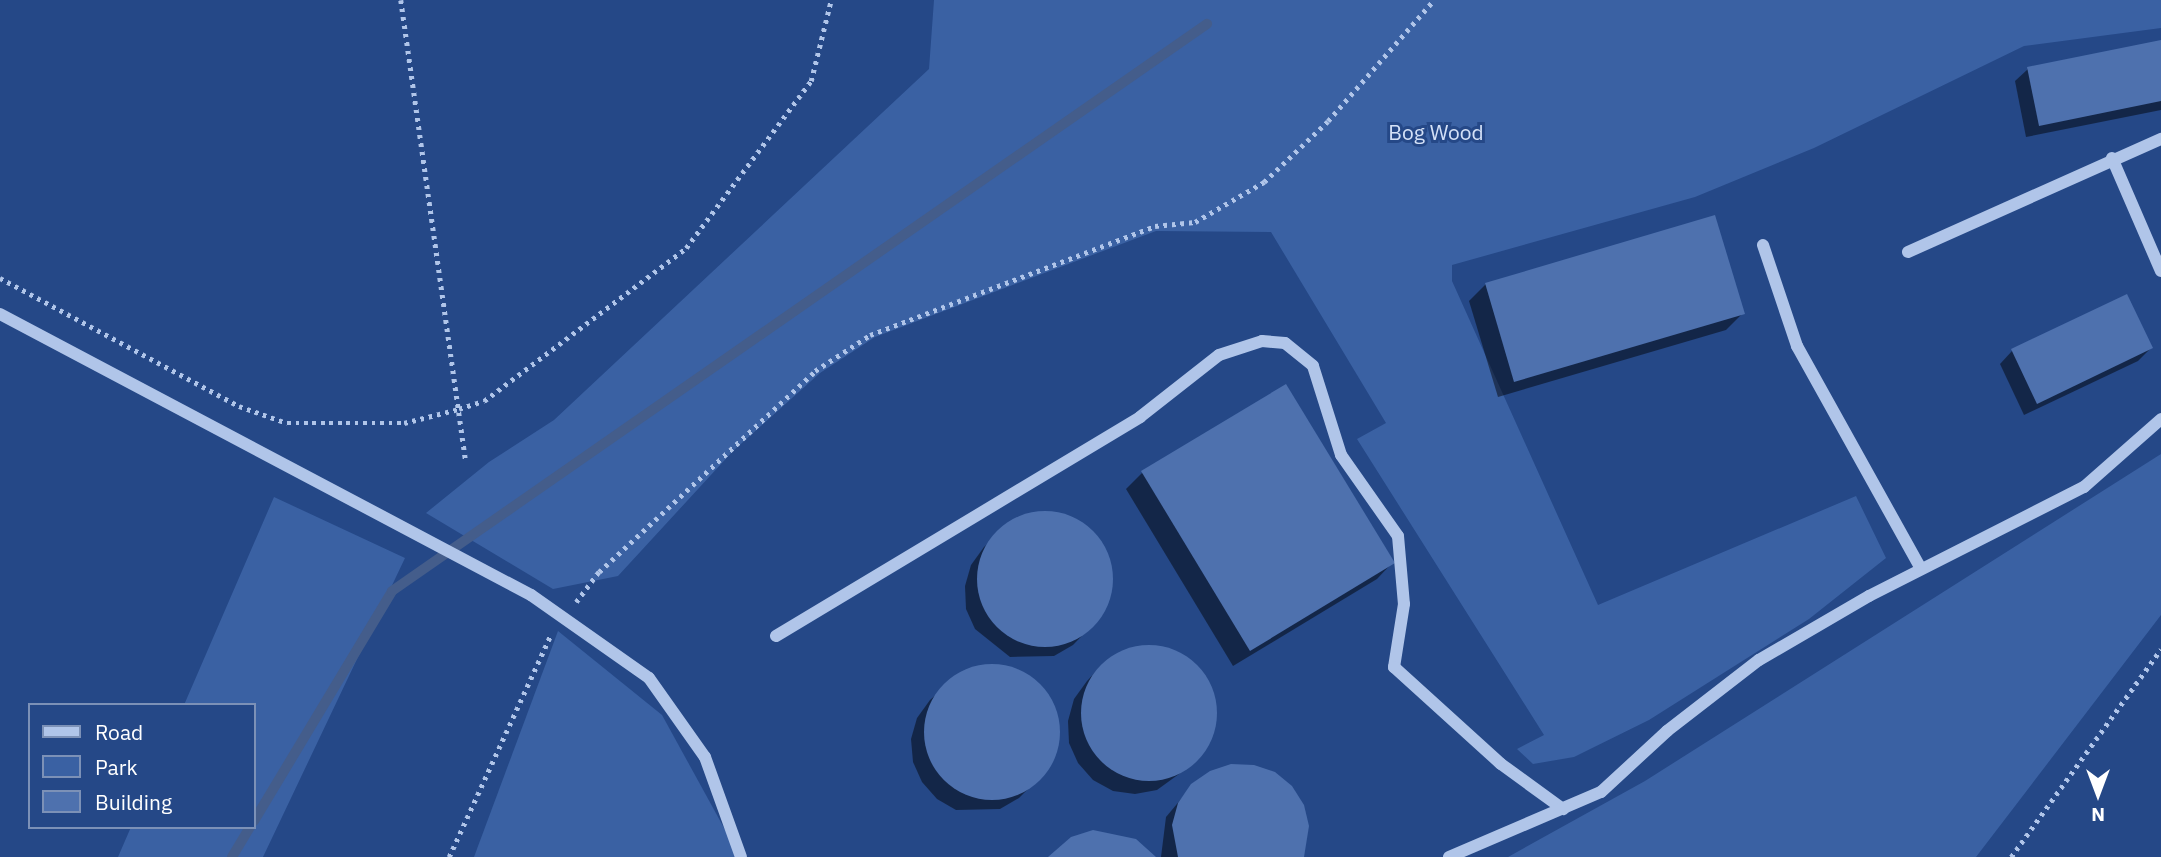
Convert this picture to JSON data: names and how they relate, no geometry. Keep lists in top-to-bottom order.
{
  "parks": ["Bog Wood"],
  "legend": ["Road", "Park", "Building"],
  "north": "bottom"
}
